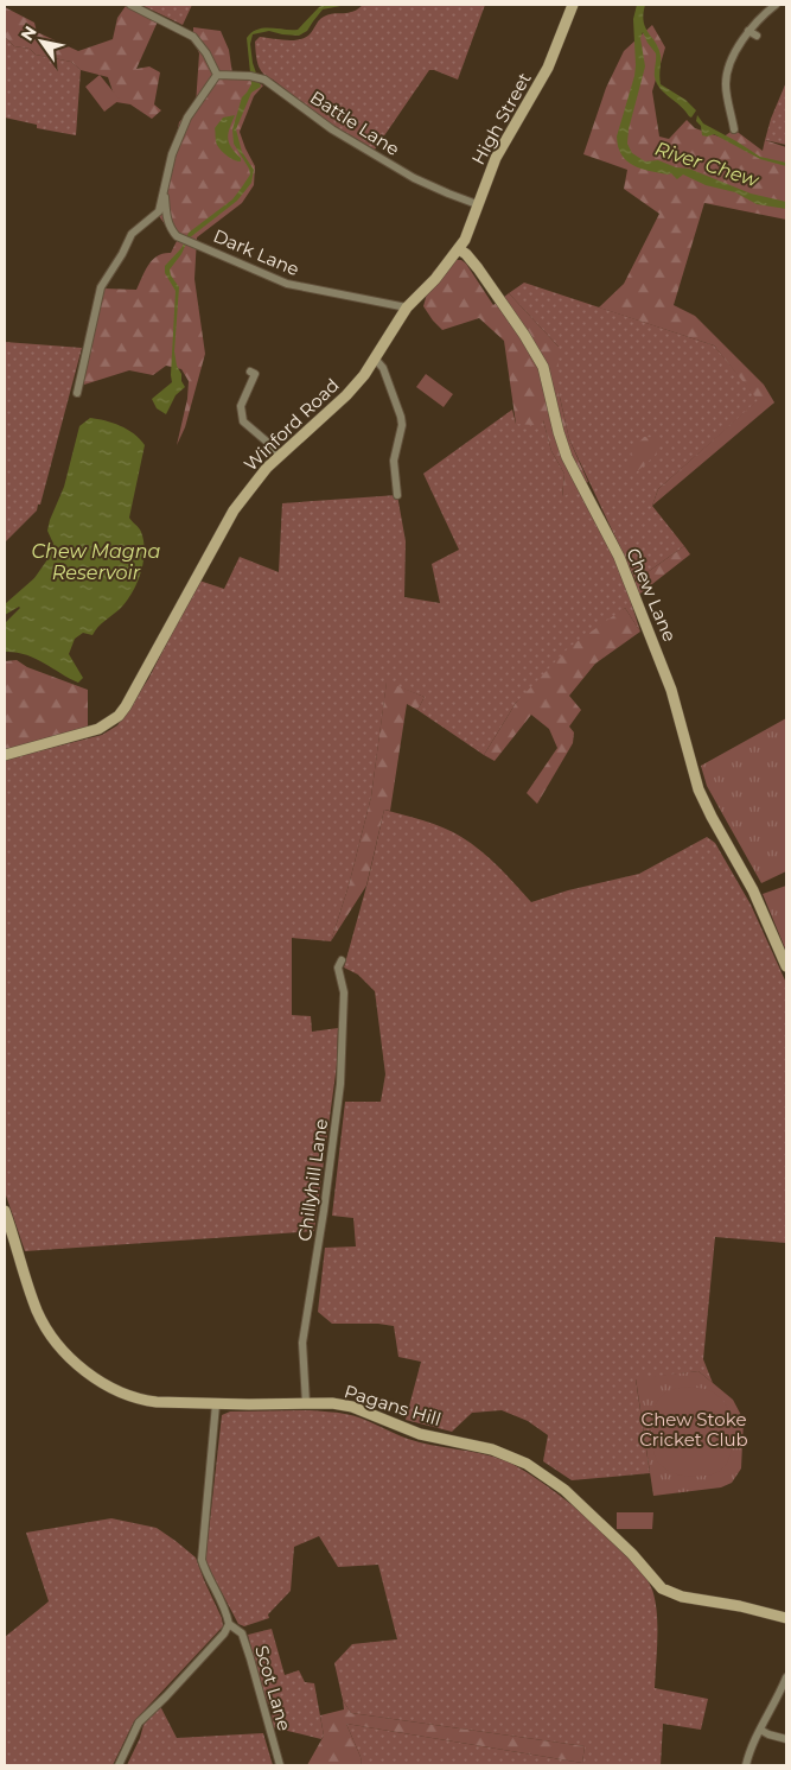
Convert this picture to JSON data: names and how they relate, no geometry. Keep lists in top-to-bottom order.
{
  "streets": {
    "main road": [
      "High Street",
      "Winford Road",
      "Chew Lane",
      "Pagans Hill"
    ],
    "street": [
      "Battle Lane",
      "Dark Lane",
      "Chillyhill Lane",
      "Scot Lane"
    ]
  },
  "crossings": [
    ["High Street", "Battle Lane"],
    ["High Street", "Winford Road"],
    ["High Street", "Chew Lane"],
    ["Dark Lane", "Winford Road"],
    ["Winford Road", "Chew Lane"],
    ["Chillyhill Lane", "Pagans Hill"],
    ["Pagans Hill", "Scot Lane"]
  ],
  "water": ["River Chew", "Chew Magna Reservoir"],
  "parks": ["Chew Stoke Cricket Club"],
  "north": "top left"
}
